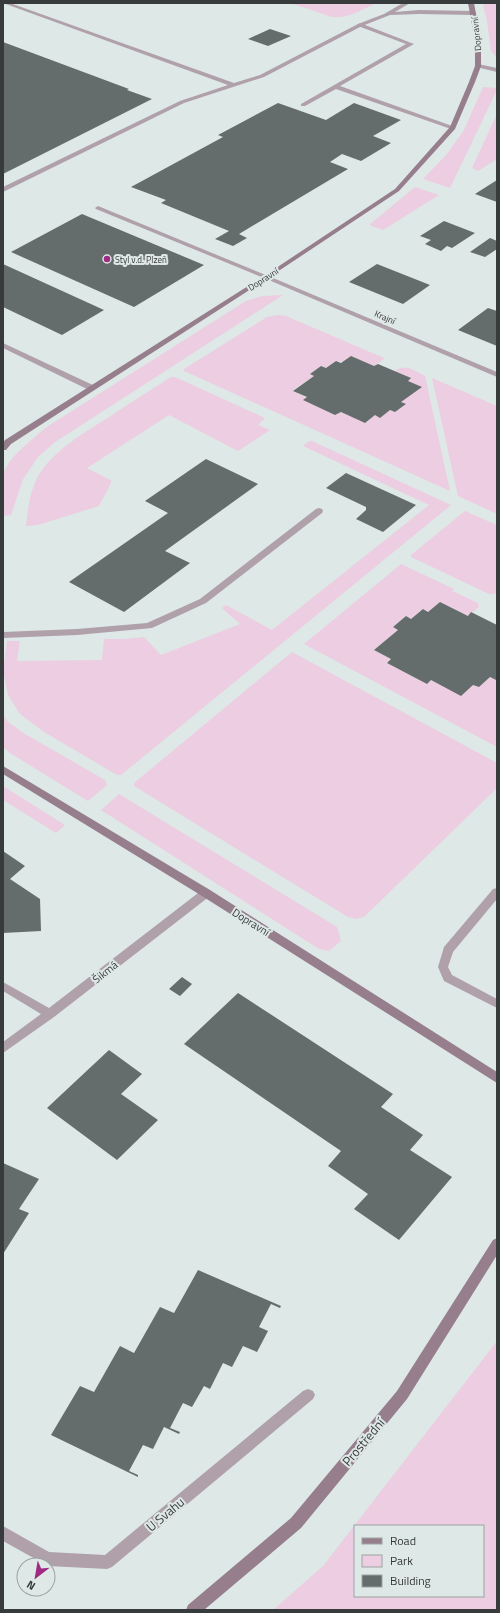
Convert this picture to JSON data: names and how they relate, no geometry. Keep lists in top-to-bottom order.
{
  "streets": {
    "street": [
      "Dopravní",
      "Krajní",
      "Šikmá",
      "Prostřední",
      "U Svahu"
    ]
  },
  "crossings": [
    ["Dopravní", "Krajní"],
    ["Dopravní", "Šikmá"]
  ],
  "places": ["Styl v.d. Plzeň"],
  "legend": ["Road", "Park", "Building"],
  "north": "bottom left"
}
